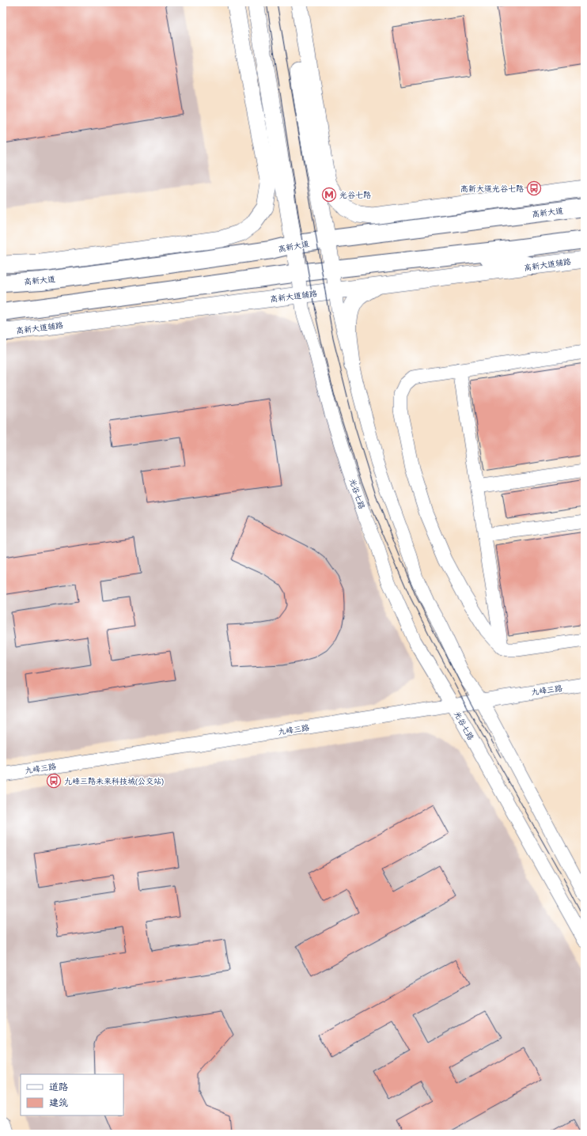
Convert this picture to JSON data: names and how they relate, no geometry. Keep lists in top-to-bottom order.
{
  "streets": {
    "highway": ["高新大道"],
    "main road": ["高新大道辅路", "光谷七路"],
    "street": ["九峰三路"]
  },
  "crossings": [
    ["高新大道", "光谷七路"],
    ["高新大道辅路", "光谷七路"],
    ["光谷七路", "九峰三路"]
  ],
  "places": {
    "bus stop": ["高新大道光谷七路", "九峰三路未来科技城(公交站)"],
    "metro station": ["光谷七路"]
  },
  "legend": ["道路", "建筑"]
}
